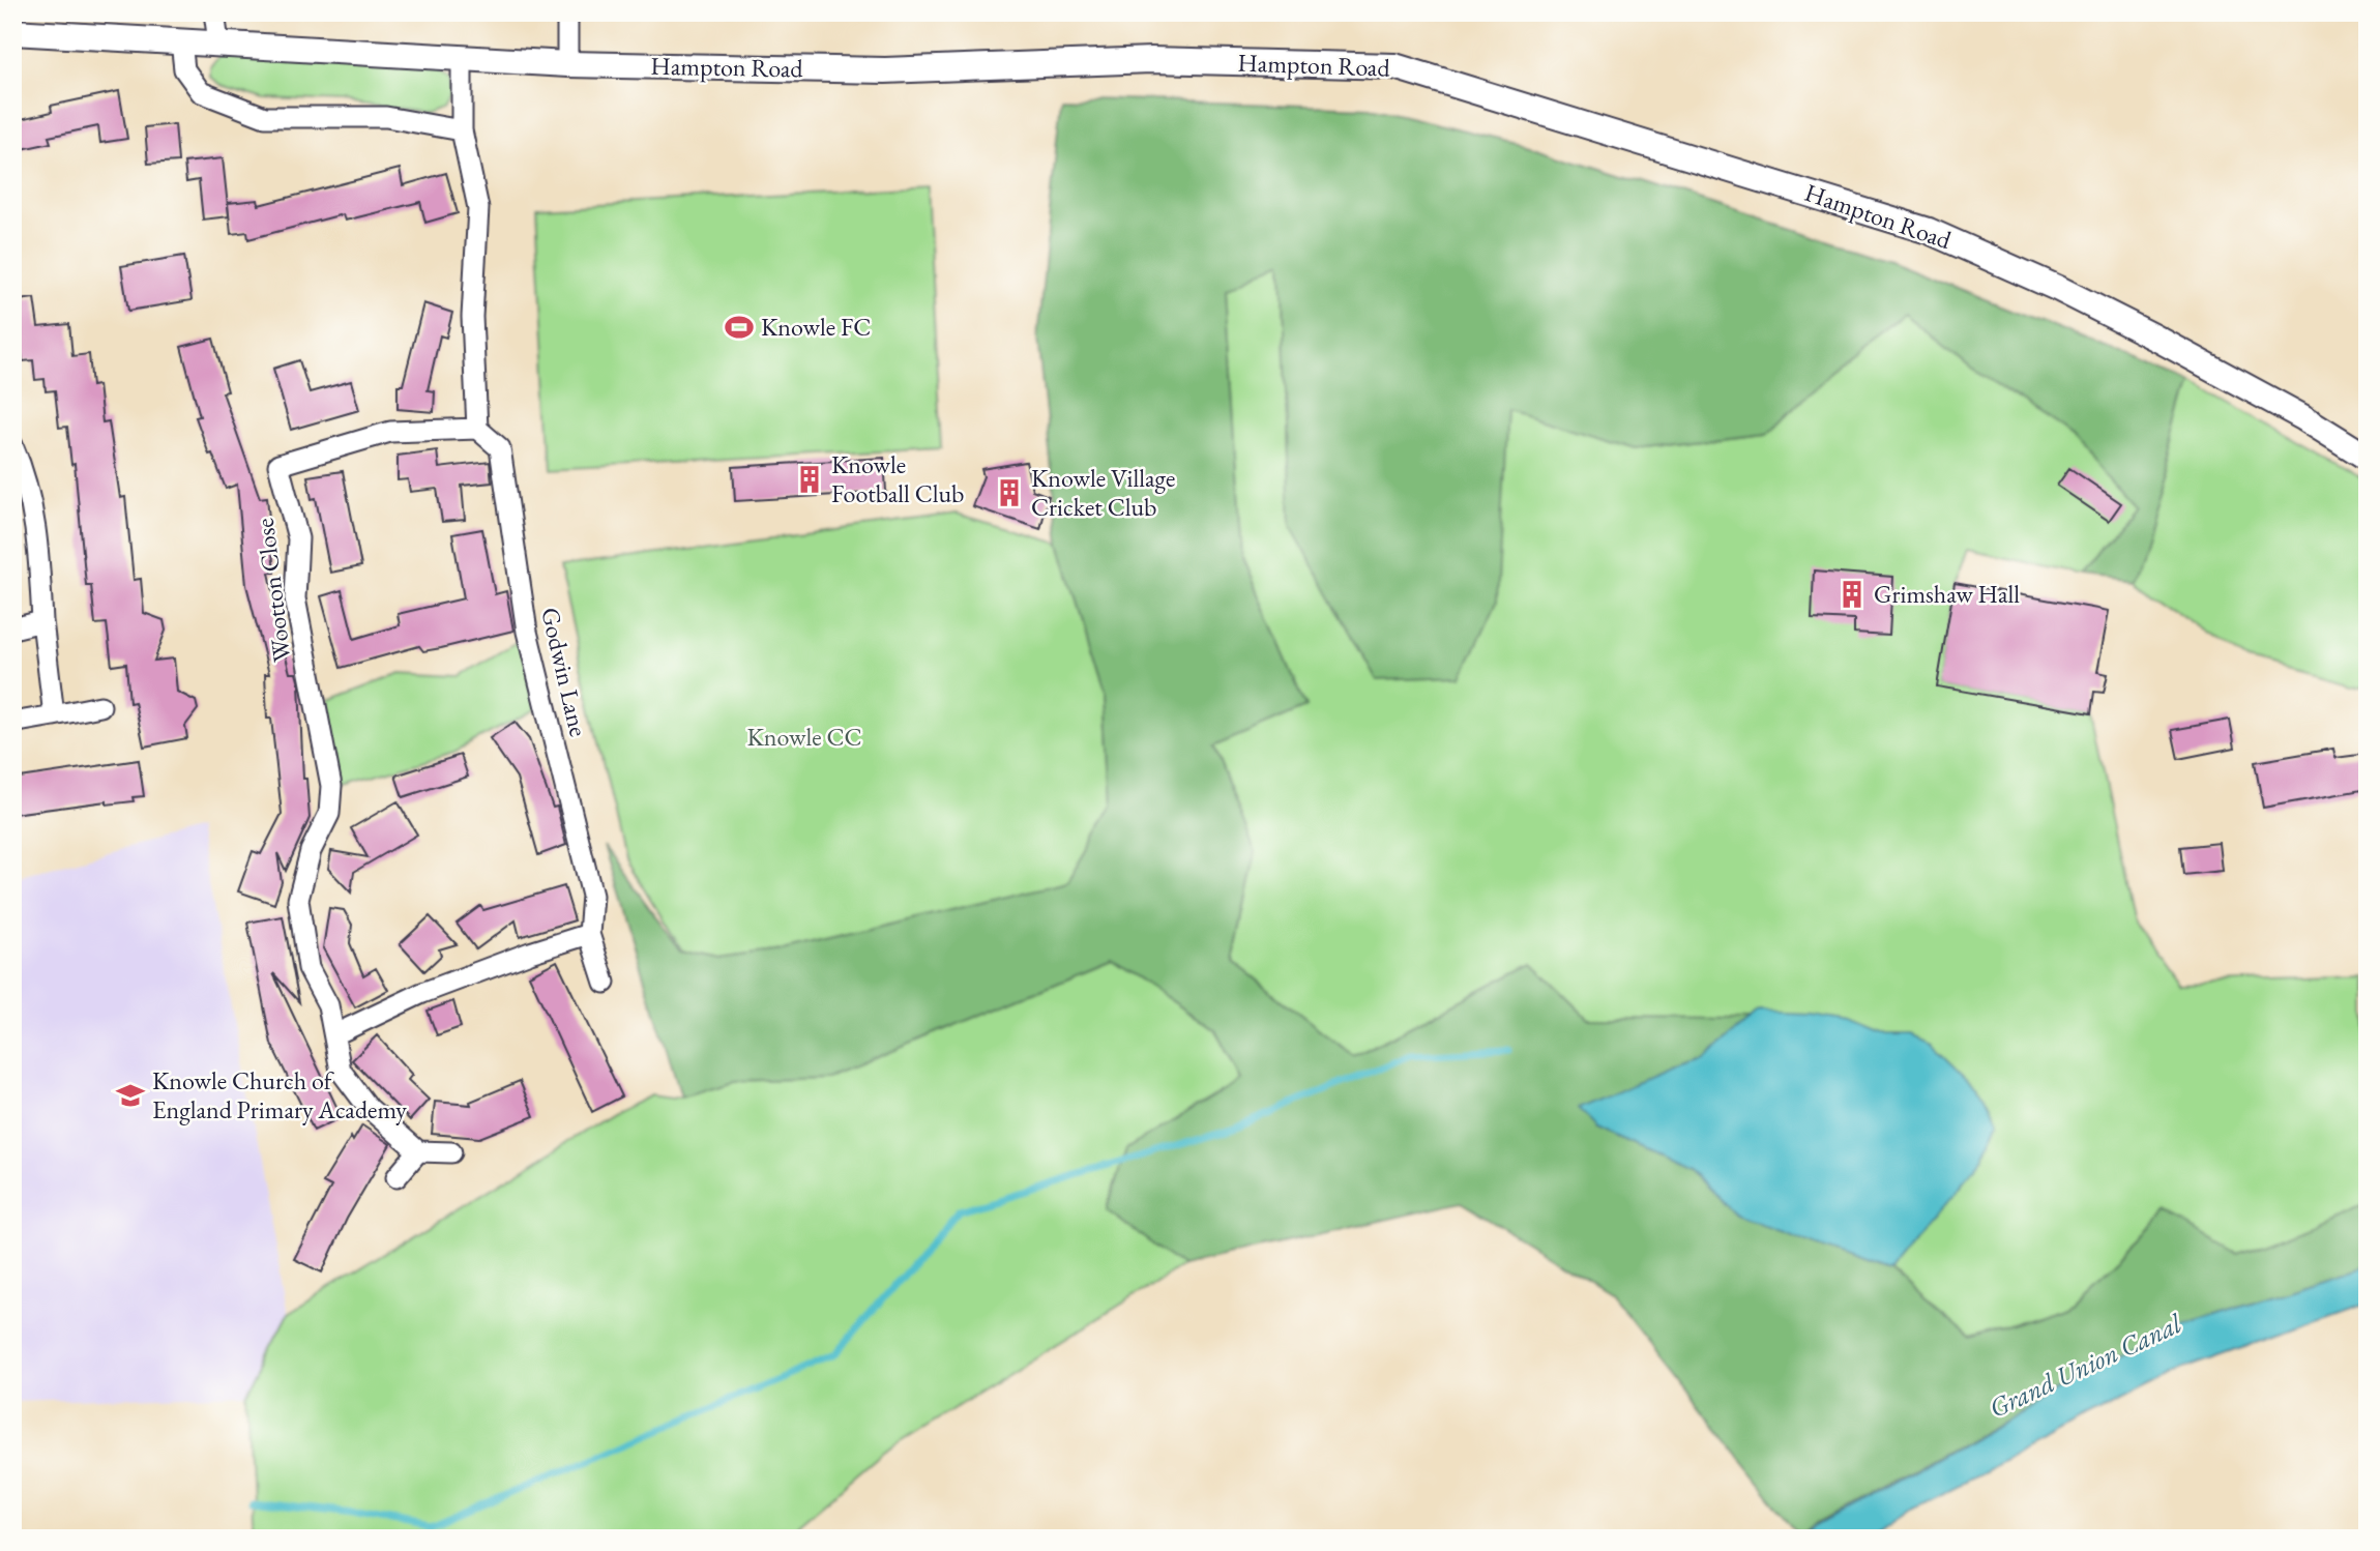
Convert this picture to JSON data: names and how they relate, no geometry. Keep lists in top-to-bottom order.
{
  "streets": {
    "street": ["Hampton Road", "Wootton Close", "Godwin Lane"]
  },
  "crossings": [
    ["Wootton Close", "Godwin Lane"]
  ],
  "water": ["Grand Union Canal"],
  "parks": ["Knowle CC"],
  "places": {
    "sports": ["Knowle FC"],
    "building": ["Knowle Football Club", "Knowle Village Cricket Club", "Grimshaw Hall"],
    "school or university": ["Knowle Church of England Primary Academy"]
  }
}
